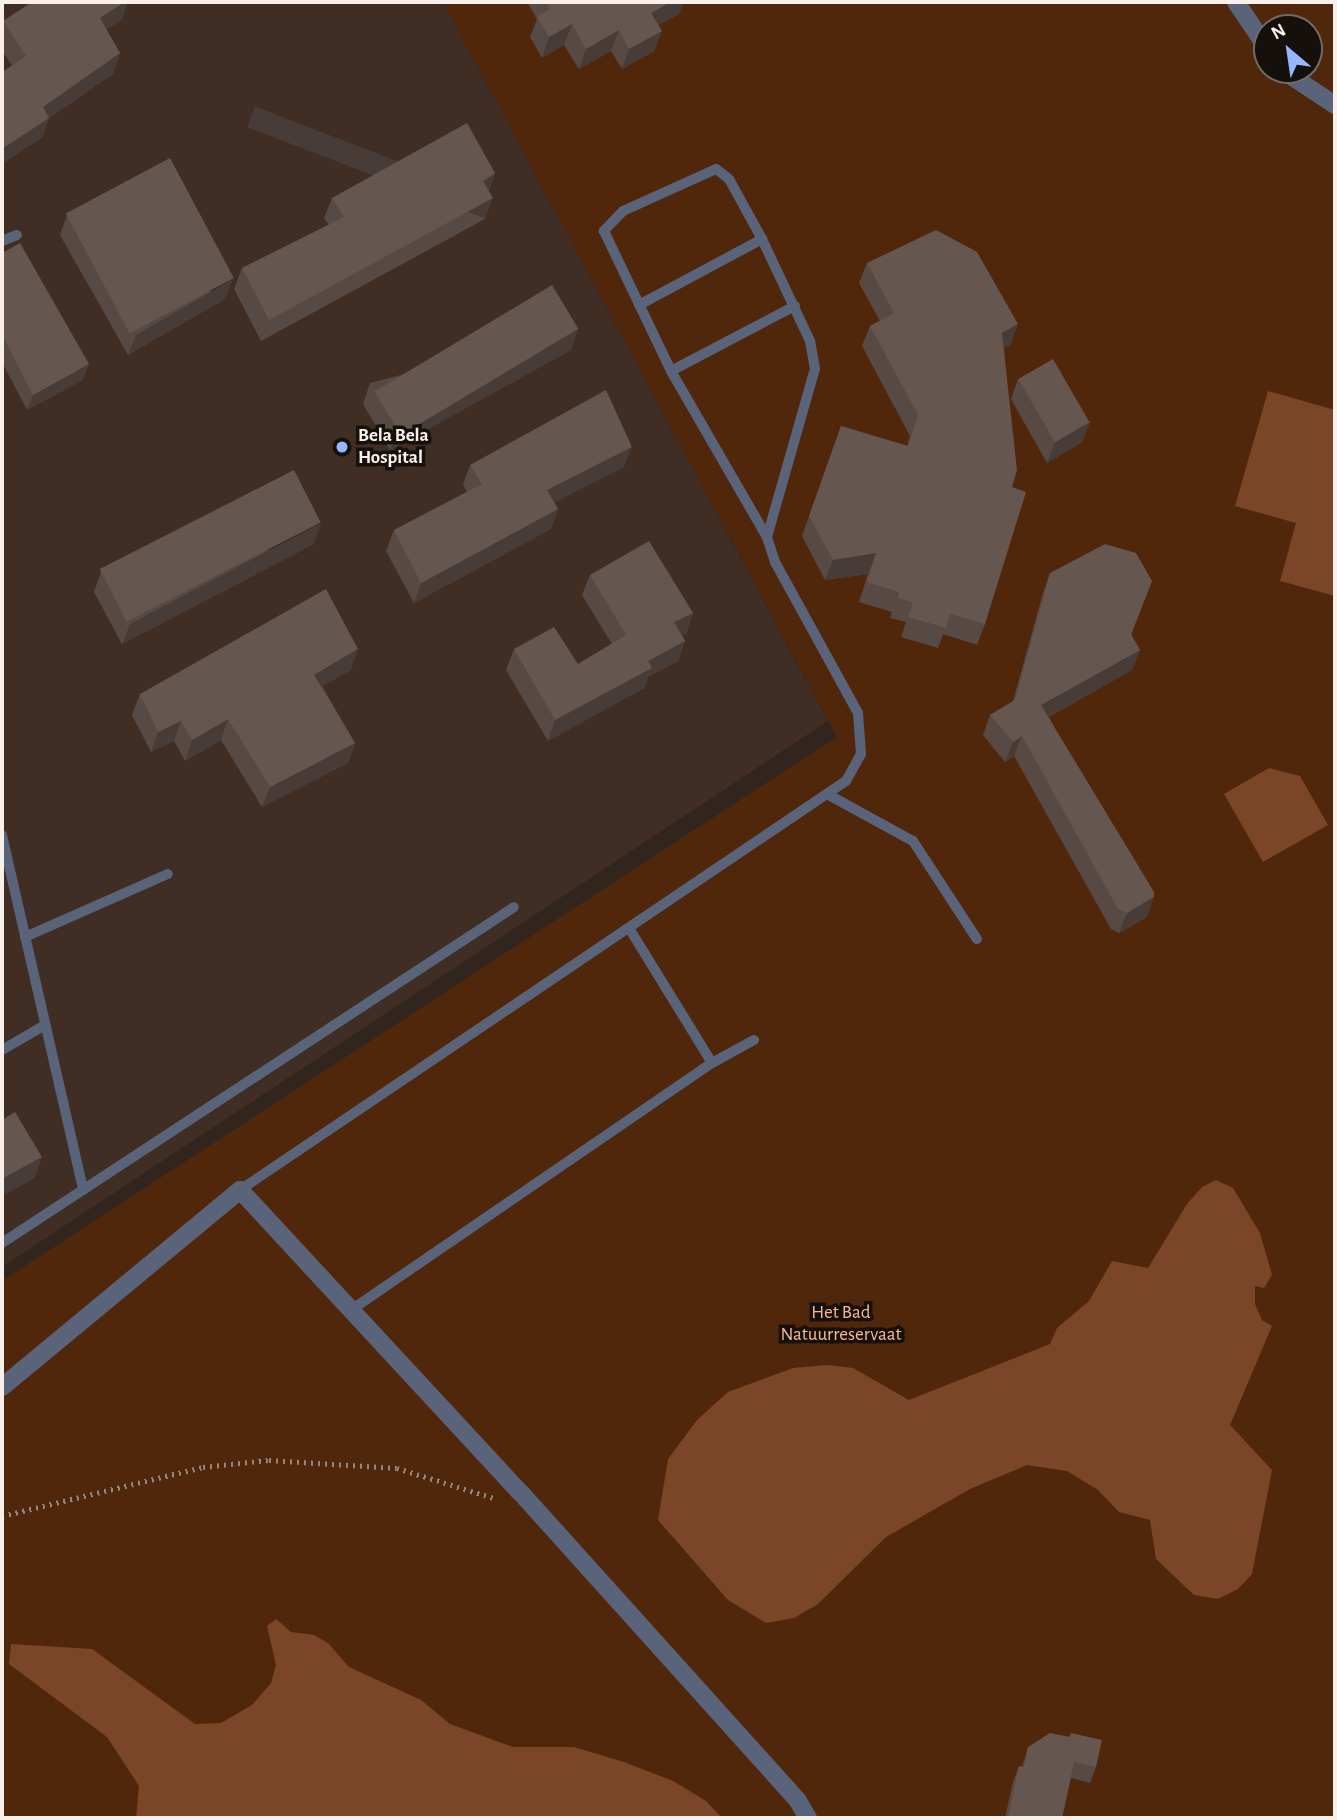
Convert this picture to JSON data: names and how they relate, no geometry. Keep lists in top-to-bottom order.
{
  "parks": ["Het Bad Natuurreservaat"],
  "places": ["Bela Bela Hospital"],
  "north": "top left"
}
